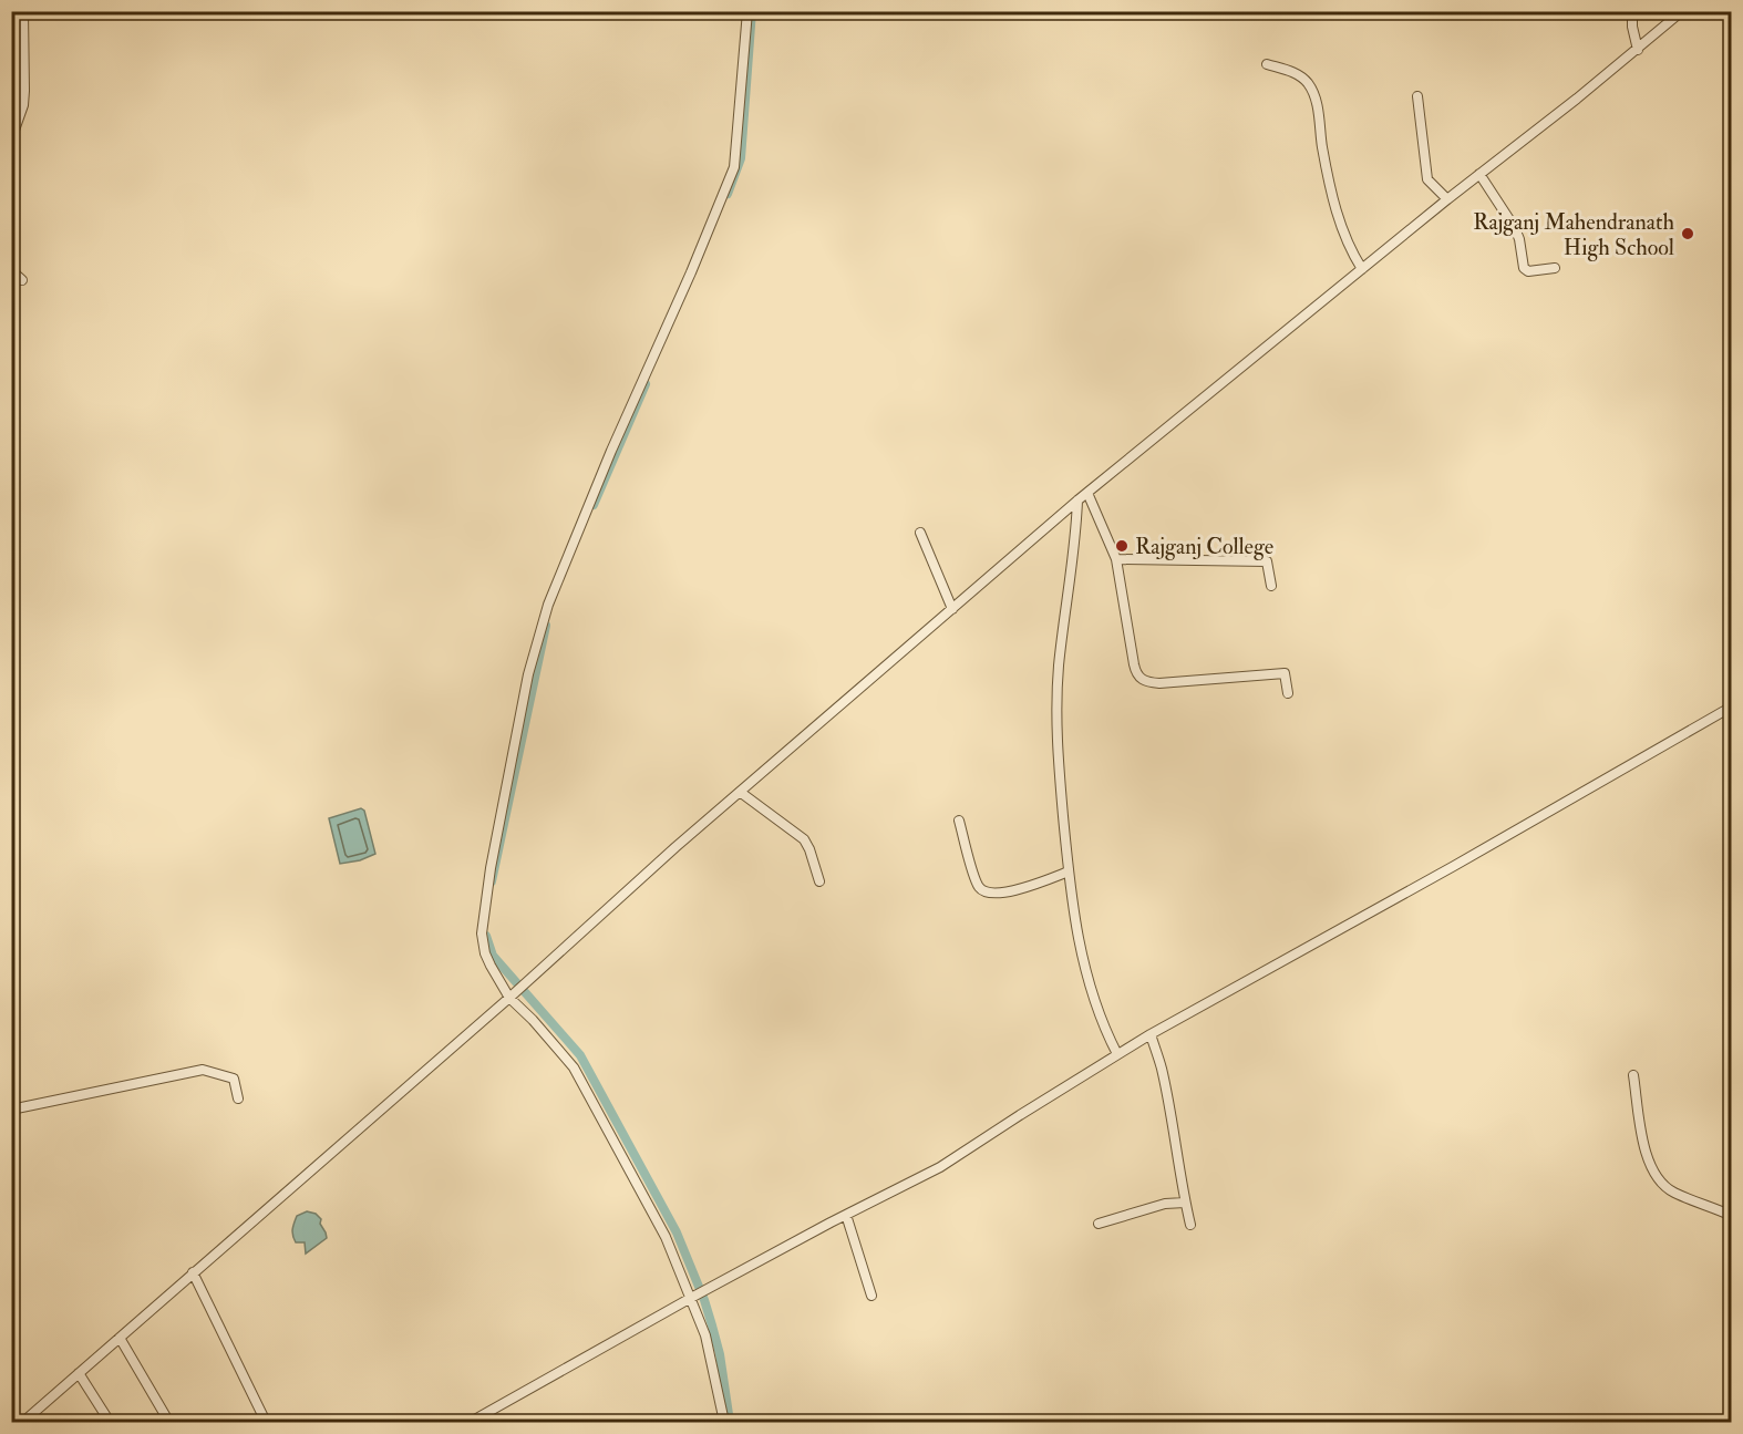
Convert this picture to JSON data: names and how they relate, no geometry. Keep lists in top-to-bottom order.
{
  "places": ["Rajganj Mahendranath High School", "Rajganj College"]
}
